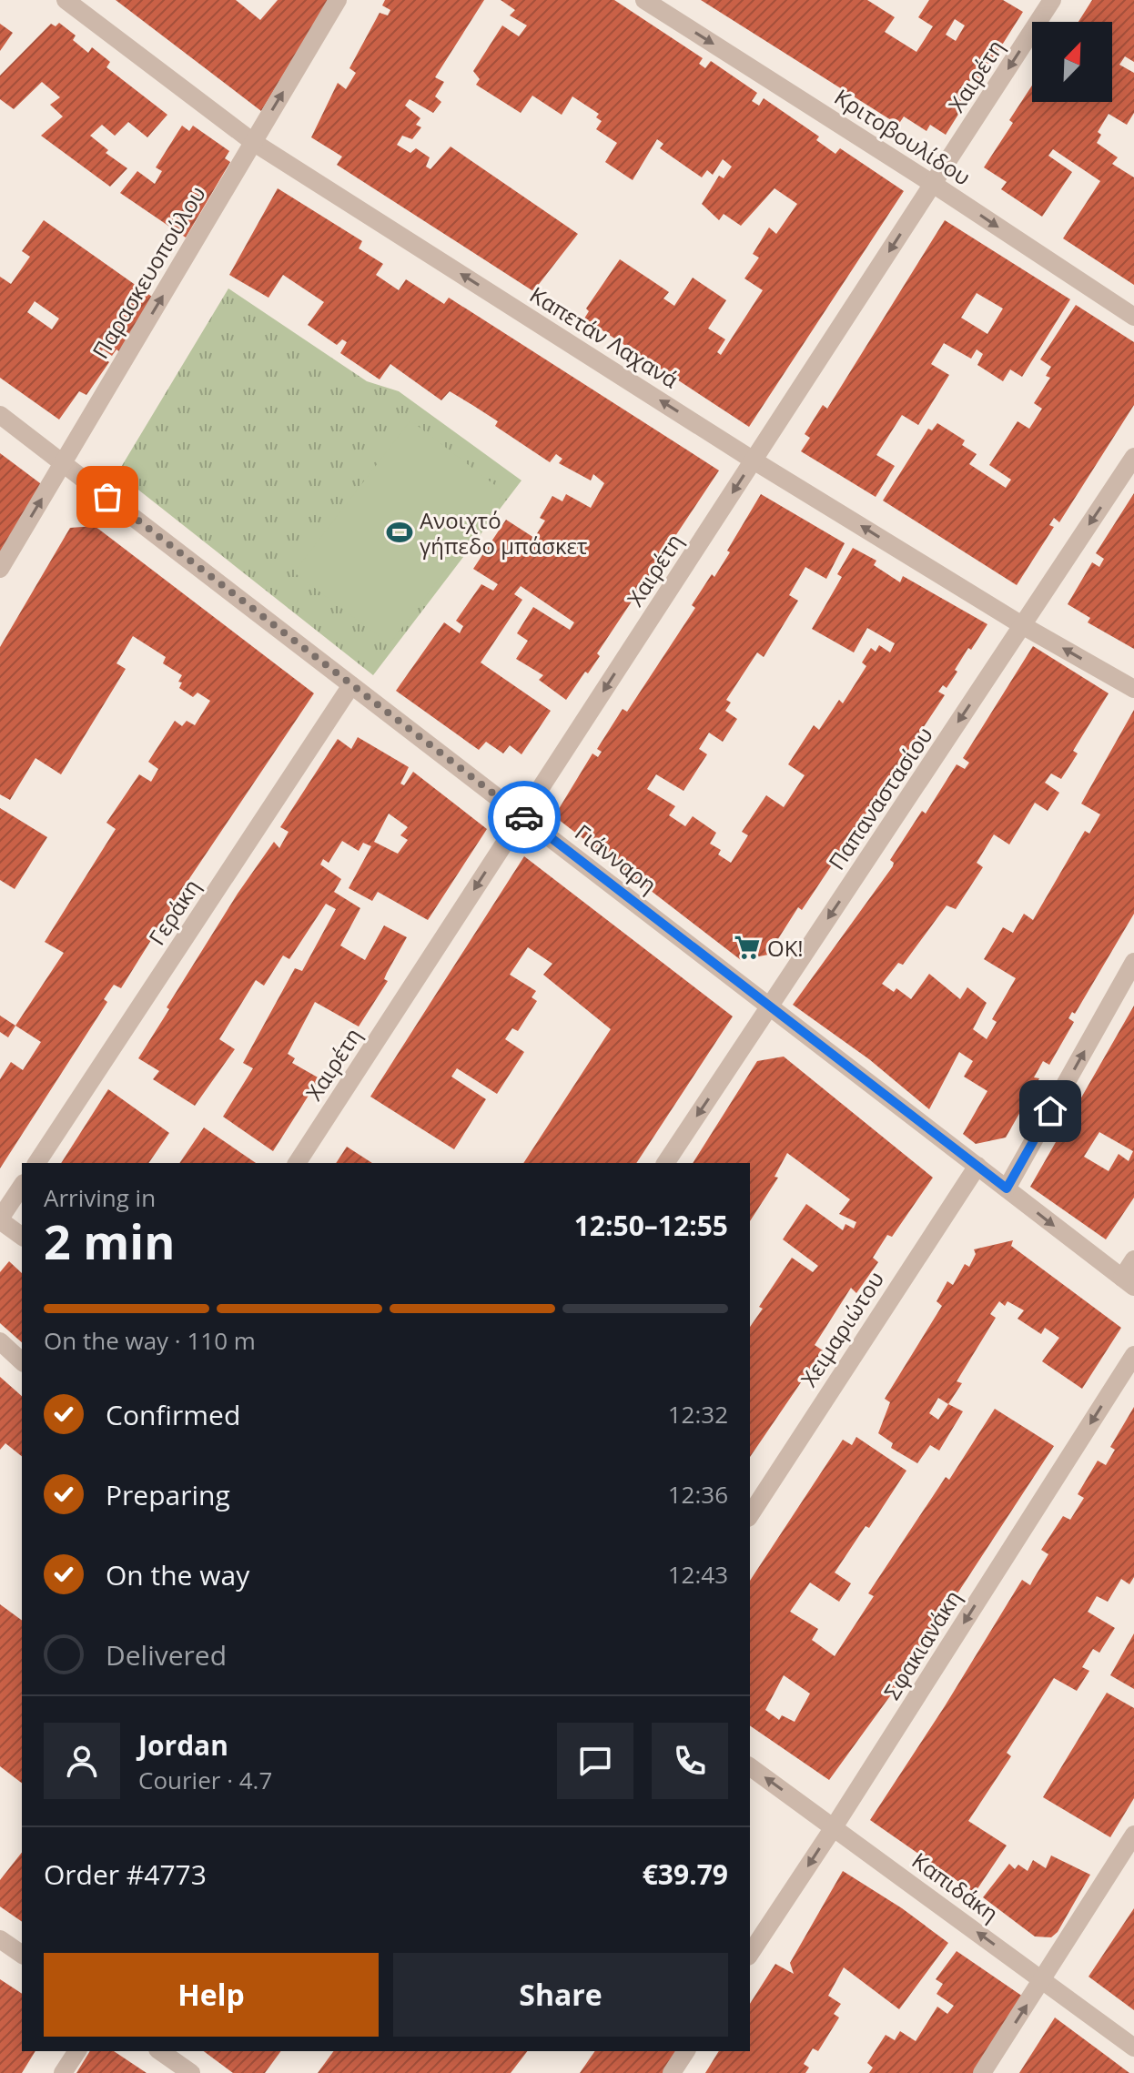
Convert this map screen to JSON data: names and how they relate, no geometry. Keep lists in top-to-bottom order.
{
  "streets": {
    "street": [
      "Χαιρέτη",
      "Κριτοβουλίδου",
      "Παρασκευοπούλου",
      "Καπετάν Λαχανά",
      "Παπαναστασίου",
      "Γιάνναρη",
      "Γεράκη",
      "Χειμαριώτου",
      "Σφακιανάκη",
      "Καπιδάκη"
    ]
  },
  "crossings": [
    ["Χαιρέτη", "Κριτοβουλίδου"],
    ["Χαιρέτη", "Καπετάν Λαχανά"],
    ["Χαιρέτη", "Γιάνναρη"],
    ["Παρασκευοπούλου", "Καπετάν Λαχανά"],
    ["Παρασκευοπούλου", "Γιάνναρη"],
    ["Καπετάν Λαχανά", "Παπαναστασίου"],
    ["Παπαναστασίου", "Γιάνναρη"],
    ["Γιάνναρη", "Γεράκη"],
    ["Γιάνναρη", "Χειμαριώτου"],
    ["Σφακιανάκη", "Καπιδάκη"]
  ],
  "one_way": [
    "Χαιρέτη",
    "Κριτοβουλίδου",
    "Παρασκευοπούλου",
    "Καπετάν Λαχανά",
    "Παπαναστασίου",
    "Σφακιανάκη",
    "Καπιδάκη"
  ],
  "places": {
    "sports": ["Ανοιχτό γήπεδο μπάσκετ"],
    "supermarket": ["OK!"]
  },
  "north": "top right",
  "page": {
    "heading": ["2 min", "Arriving in", "12:50–12:55"],
    "panel": [
      "Jordan",
      "Courier · 4.7",
      "Order #4773",
      "€39.79"
    ],
    "bar": "On the way · 110 m",
    "list": [
      ["Confirmed", "12:32"],
      ["Preparing", "12:36"],
      ["On the way", "12:43"],
      "Delivered"
    ],
    "buttons": ["Help", "Share"]
  }
}
